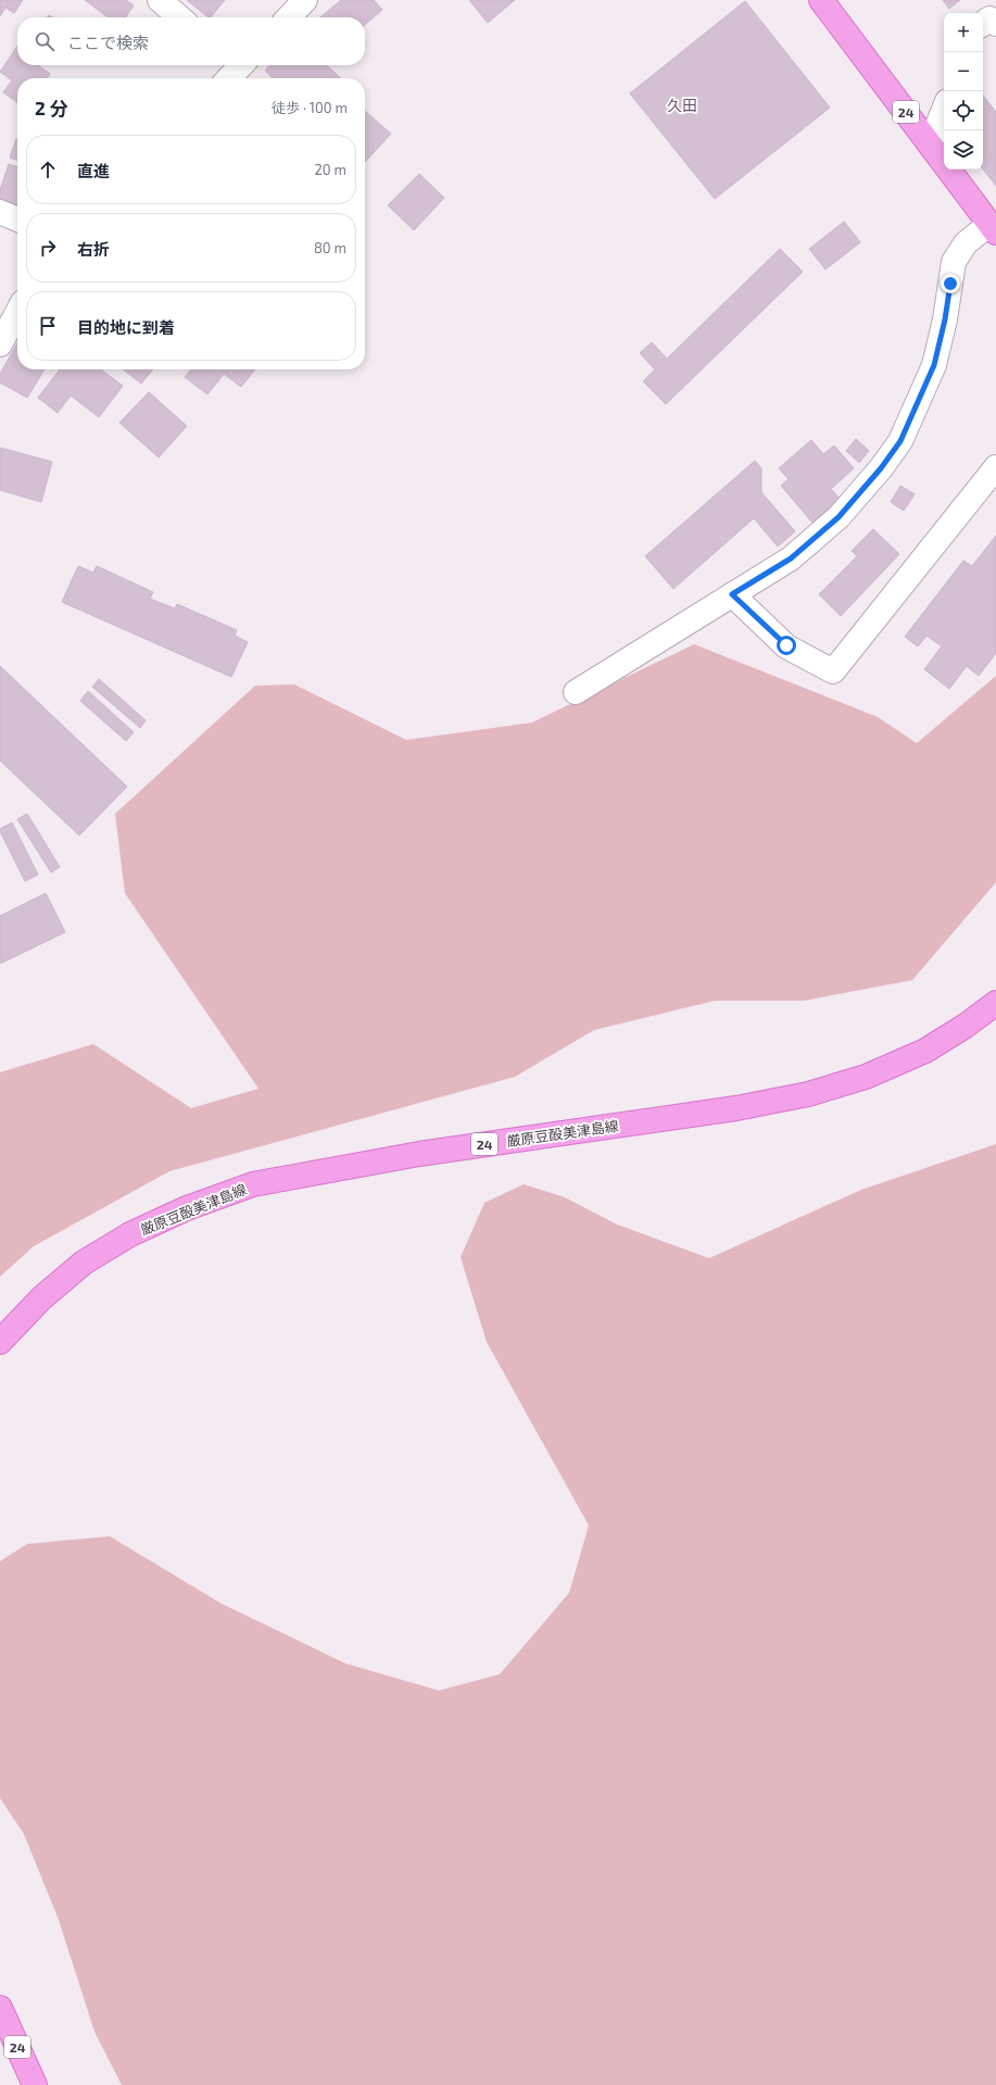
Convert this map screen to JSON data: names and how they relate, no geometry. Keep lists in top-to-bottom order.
{
  "streets": {
    "main road": ["24", "厳原豆酘美津島線"]
  },
  "districts": ["久田"],
  "page": {
    "map_buttons": ["+", "−"],
    "search": "ここで検索",
    "heading": ["2 分", "徒歩 · 100 m"],
    "list": [
      ["直進", "20 m"],
      ["右折", "80 m"],
      "目的地に到着"
    ]
  }
}
